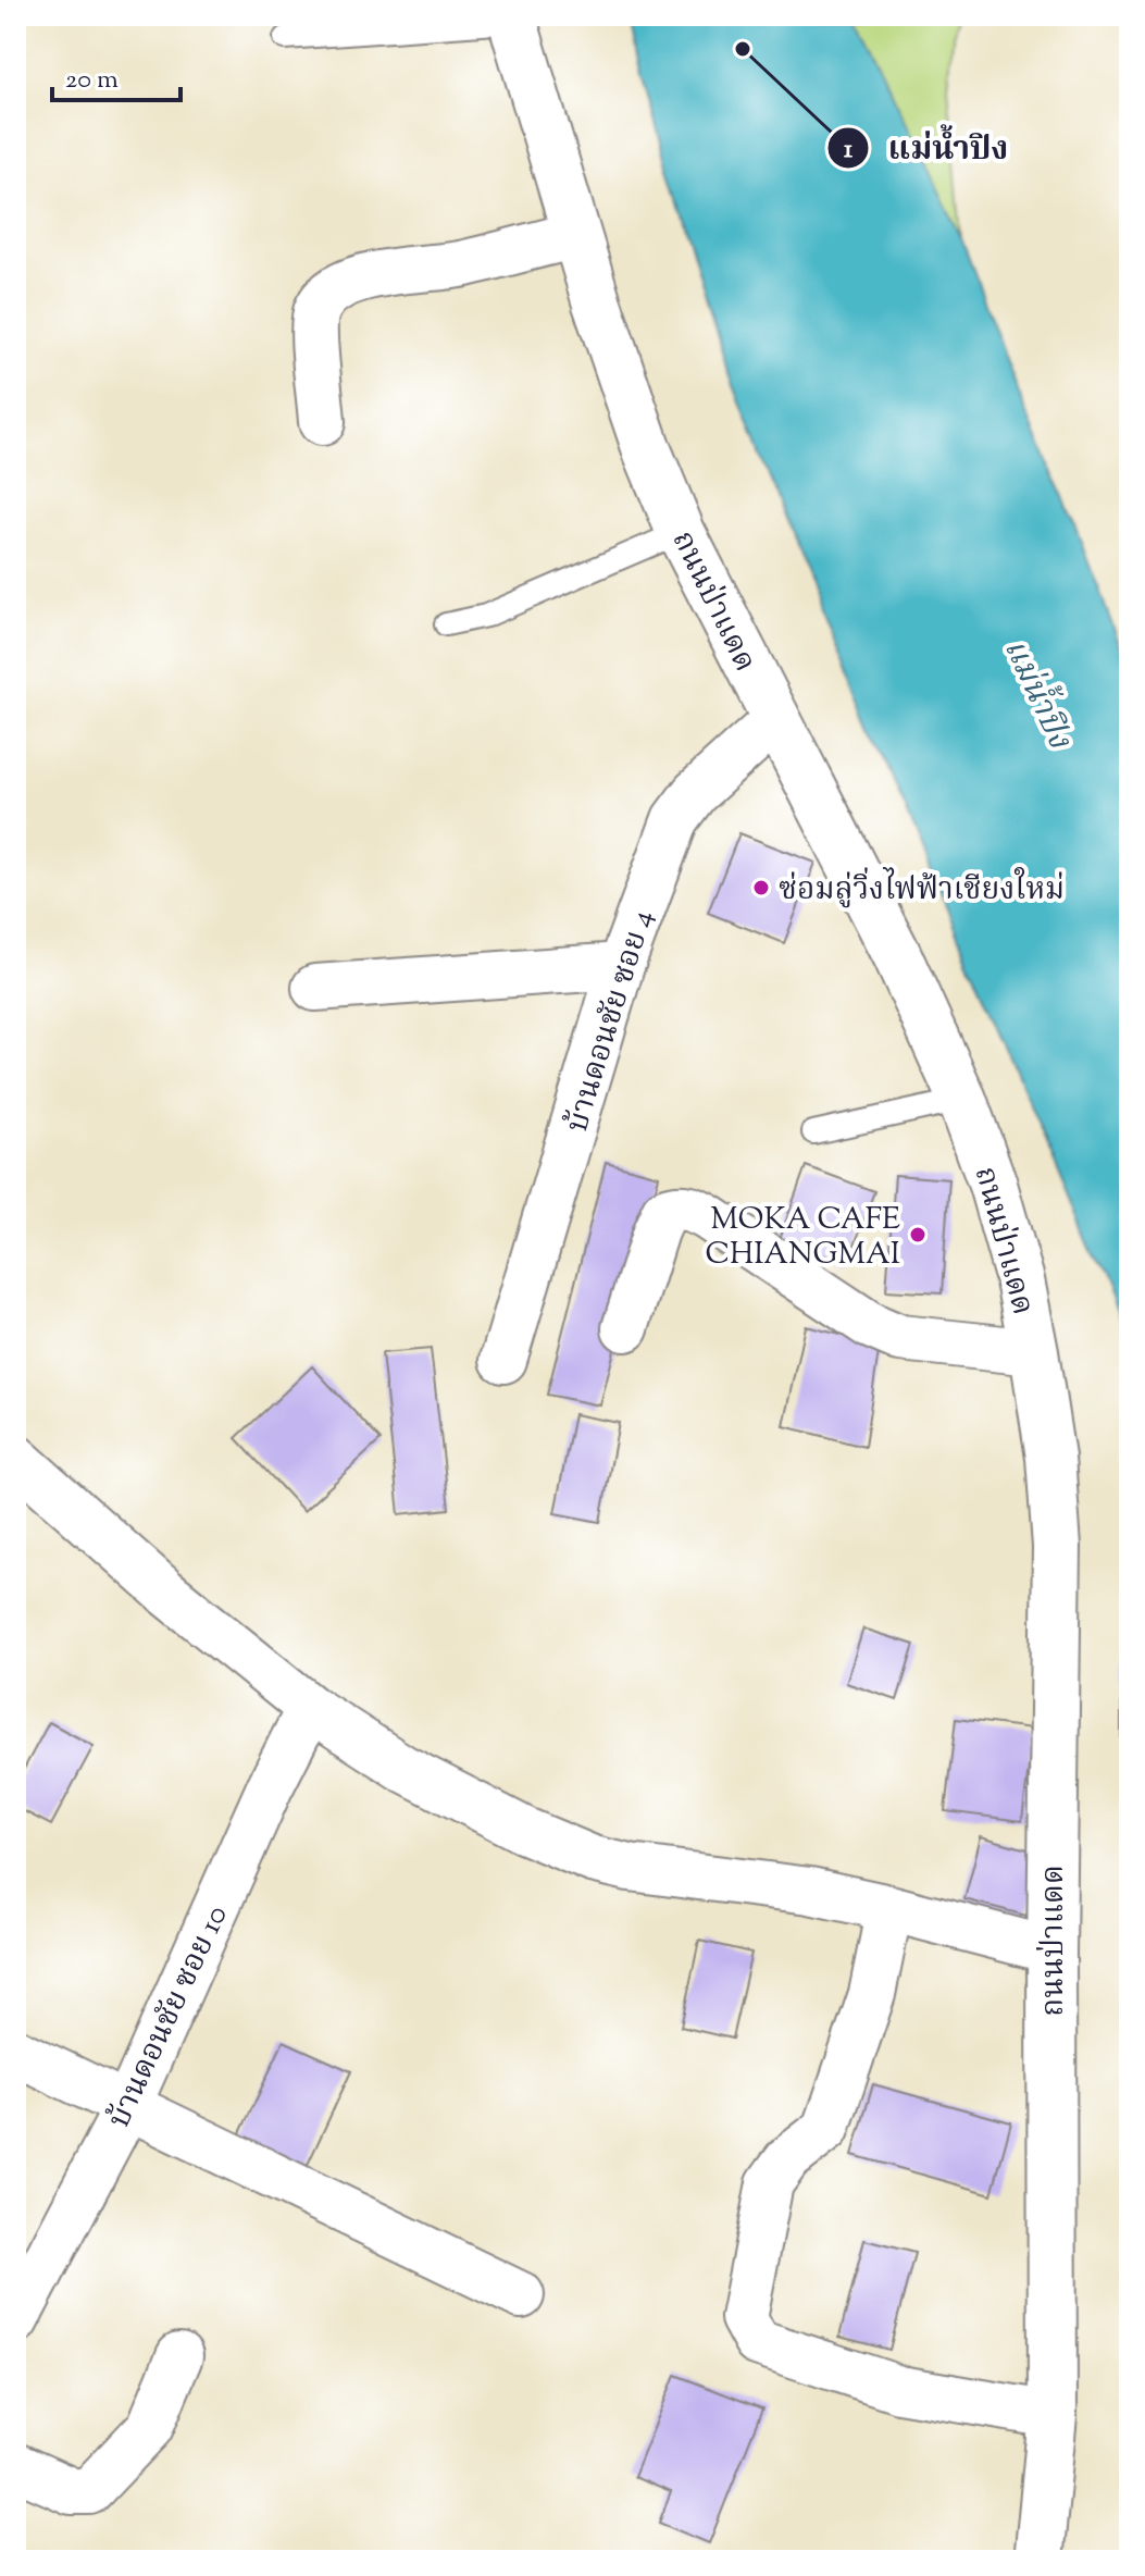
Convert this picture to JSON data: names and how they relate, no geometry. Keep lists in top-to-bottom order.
{
  "streets": {
    "street": ["ถนนป่าแดด", "บ้านดอนชัย ซอย 4", "บ้านดอนชัย ซอย 10"]
  },
  "crossings": [
    ["ถนนป่าแดด", "บ้านดอนชัย ซอย 4"]
  ],
  "water": ["แม่น้ำปิง"],
  "places": ["แม่น้ำปิง", "ซ่อมลู่วิ่งไฟฟ้าเชียงใหม่", "MOKA CAFE CHIANGMAI"],
  "scale_bar": "20 m"
}
